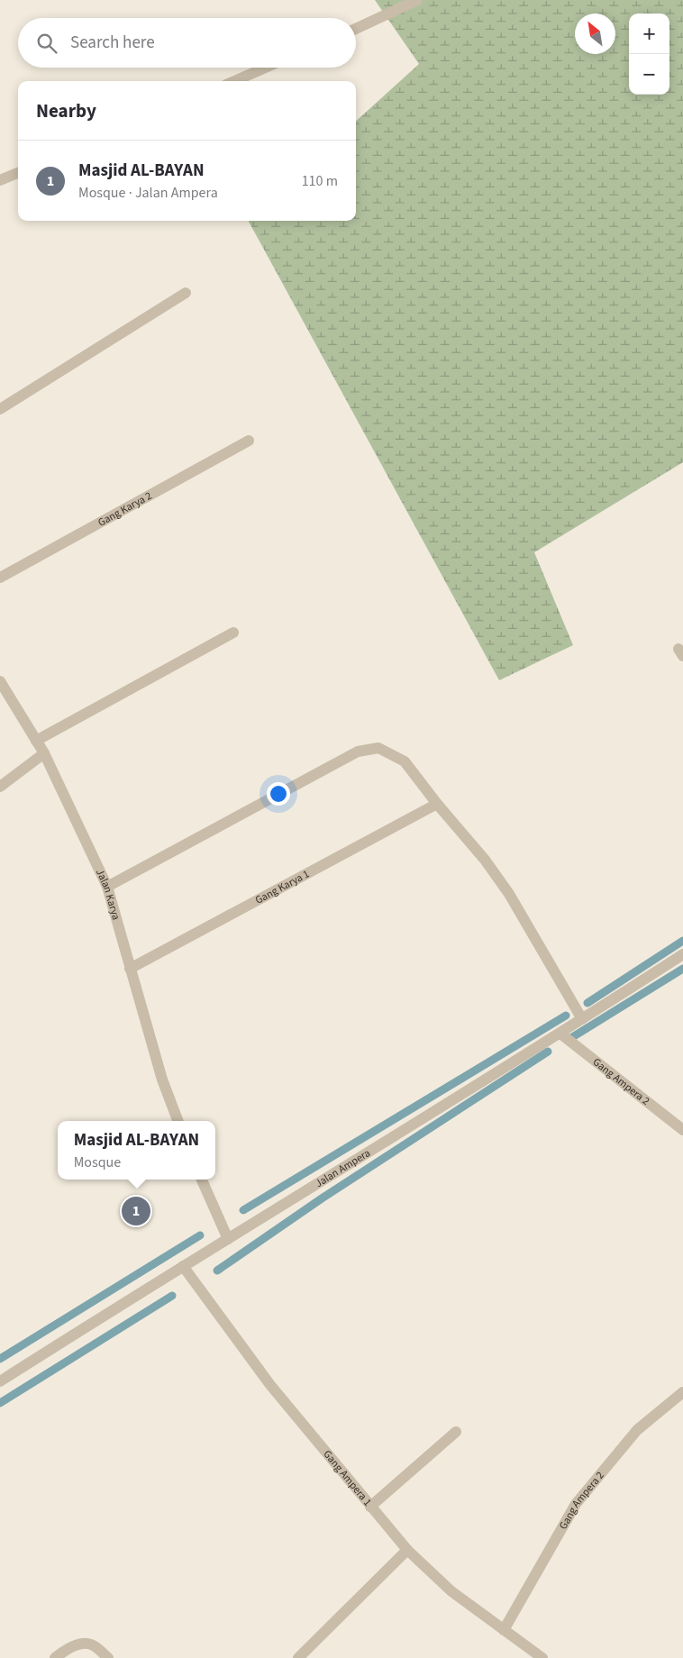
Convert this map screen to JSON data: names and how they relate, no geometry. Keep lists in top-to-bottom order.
{
  "streets": {
    "street": [
      "Gang Karya 2",
      "Gang Karya 1",
      "Jalan Karya",
      "Gang Ampera 2",
      "Jalan Ampera",
      "Gang Ampera 1"
    ]
  },
  "crossings": [
    ["Gang Karya 1", "Jalan Karya"],
    ["Gang Ampera 2", "Jalan Ampera"],
    ["Gang Ampera 2", "Gang Ampera 1"],
    ["Jalan Ampera", "Gang Ampera 1"]
  ],
  "north": "top left",
  "page": {
    "map_buttons": ["+", "−"],
    "search": "Search here",
    "heading": "Nearby",
    "list": [
      {
        "mark": "1",
        "name": "Masjid AL-BAYAN",
        "note": "Mosque · Jalan Ampera",
        "value": "110 m"
      }
    ],
    "popup": ["Masjid AL-BAYAN", "Mosque"],
    "pins": "1"
  }
}
